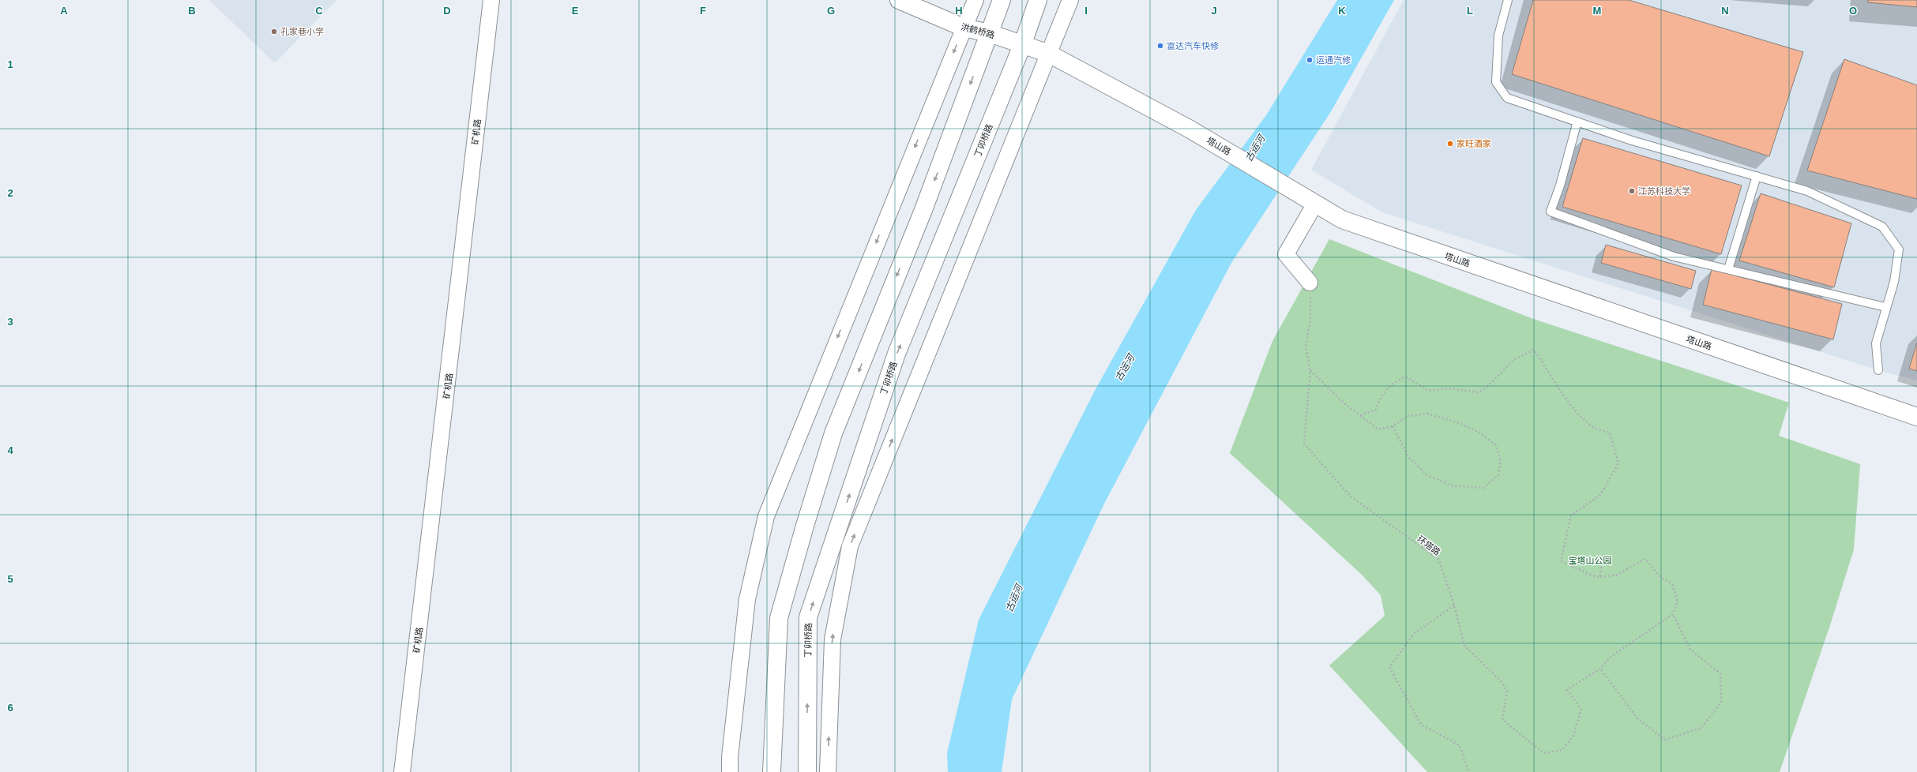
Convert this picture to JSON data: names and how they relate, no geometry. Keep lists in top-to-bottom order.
{
  "streets": {
    "main road": ["洪鹤桥路", "丁卯桥路", "塔山路"],
    "street": ["矿机路"],
    "path": ["环塔路"]
  },
  "crossings": [
    ["洪鹤桥路", "丁卯桥路"],
    ["洪鹤桥路", "塔山路"],
    ["丁卯桥路", "塔山路"]
  ],
  "water": ["古运河"],
  "parks": ["宝塔山公园"],
  "places": [
    "孔家巷小学",
    "富达汽车快修",
    "运通汽修",
    "家旺酒家",
    "江苏科技大学"
  ],
  "grid": {
    "columns": [
      "A",
      "B",
      "C",
      "D",
      "E",
      "F",
      "G",
      "H",
      "I",
      "J",
      "K",
      "L",
      "M",
      "N",
      "O"
    ],
    "rows": [
      "1",
      "2",
      "3",
      "4",
      "5",
      "6"
    ]
  }
}
